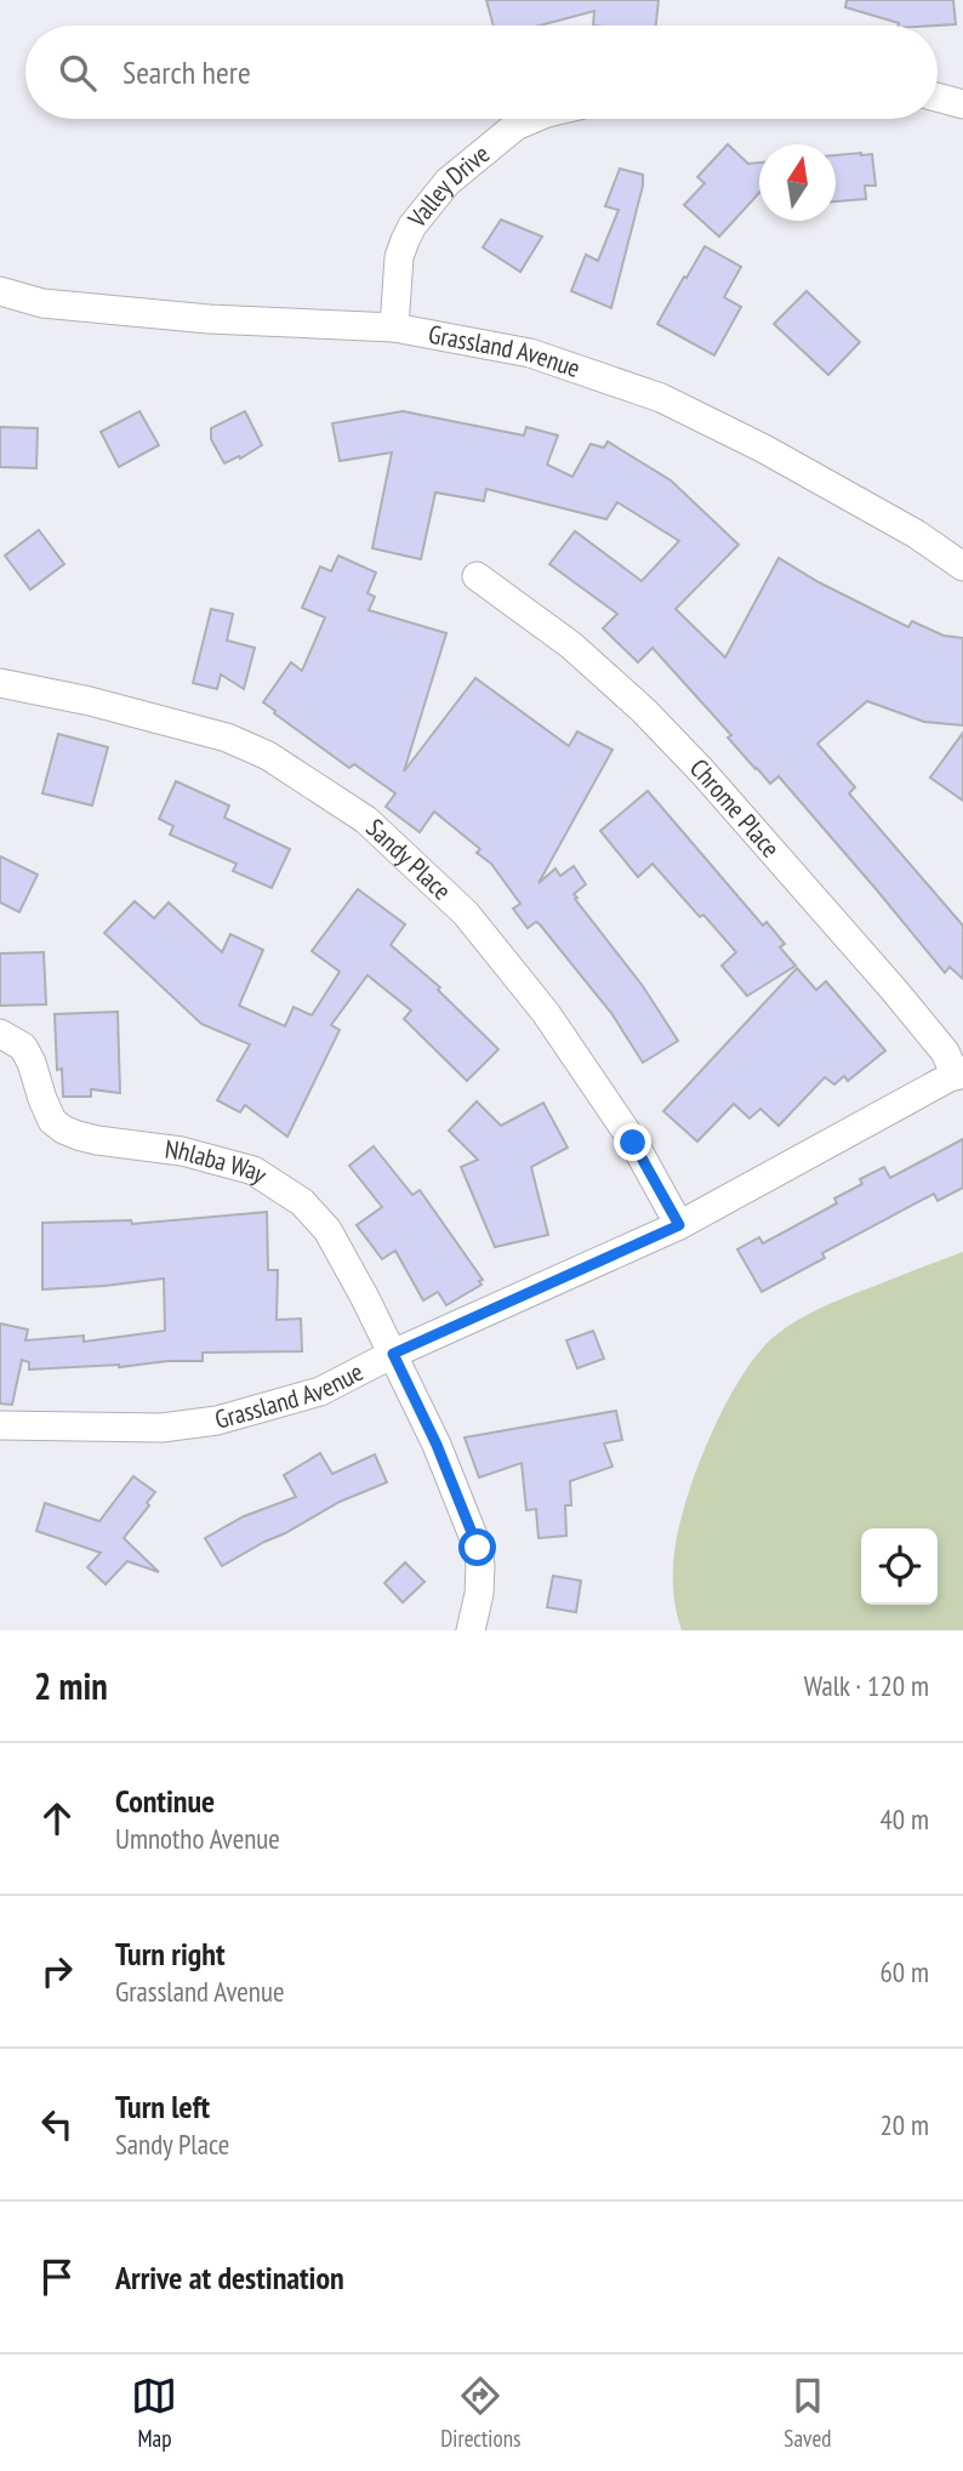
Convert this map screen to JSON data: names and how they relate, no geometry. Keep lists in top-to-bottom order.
{
  "streets": {
    "street": [
      "Valley Drive",
      "Grassland Avenue",
      "Chrome Place",
      "Sandy Place",
      "Nhlaba Way"
    ]
  },
  "crossings": [
    ["Valley Drive", "Grassland Avenue"],
    ["Grassland Avenue", "Chrome Place"],
    ["Grassland Avenue", "Sandy Place"],
    ["Grassland Avenue", "Nhlaba Way"]
  ],
  "north": "top",
  "page": {
    "search": "Search here",
    "heading": ["2 min", "Walk · 120 m"],
    "list": [
      ["Continue", "Umnotho Avenue", "40 m"],
      ["Turn right", "Grassland Avenue", "60 m"],
      ["Turn left", "Sandy Place", "20 m"],
      "Arrive at destination"
    ],
    "nav": ["Map", "Directions", "Saved"]
  }
}
